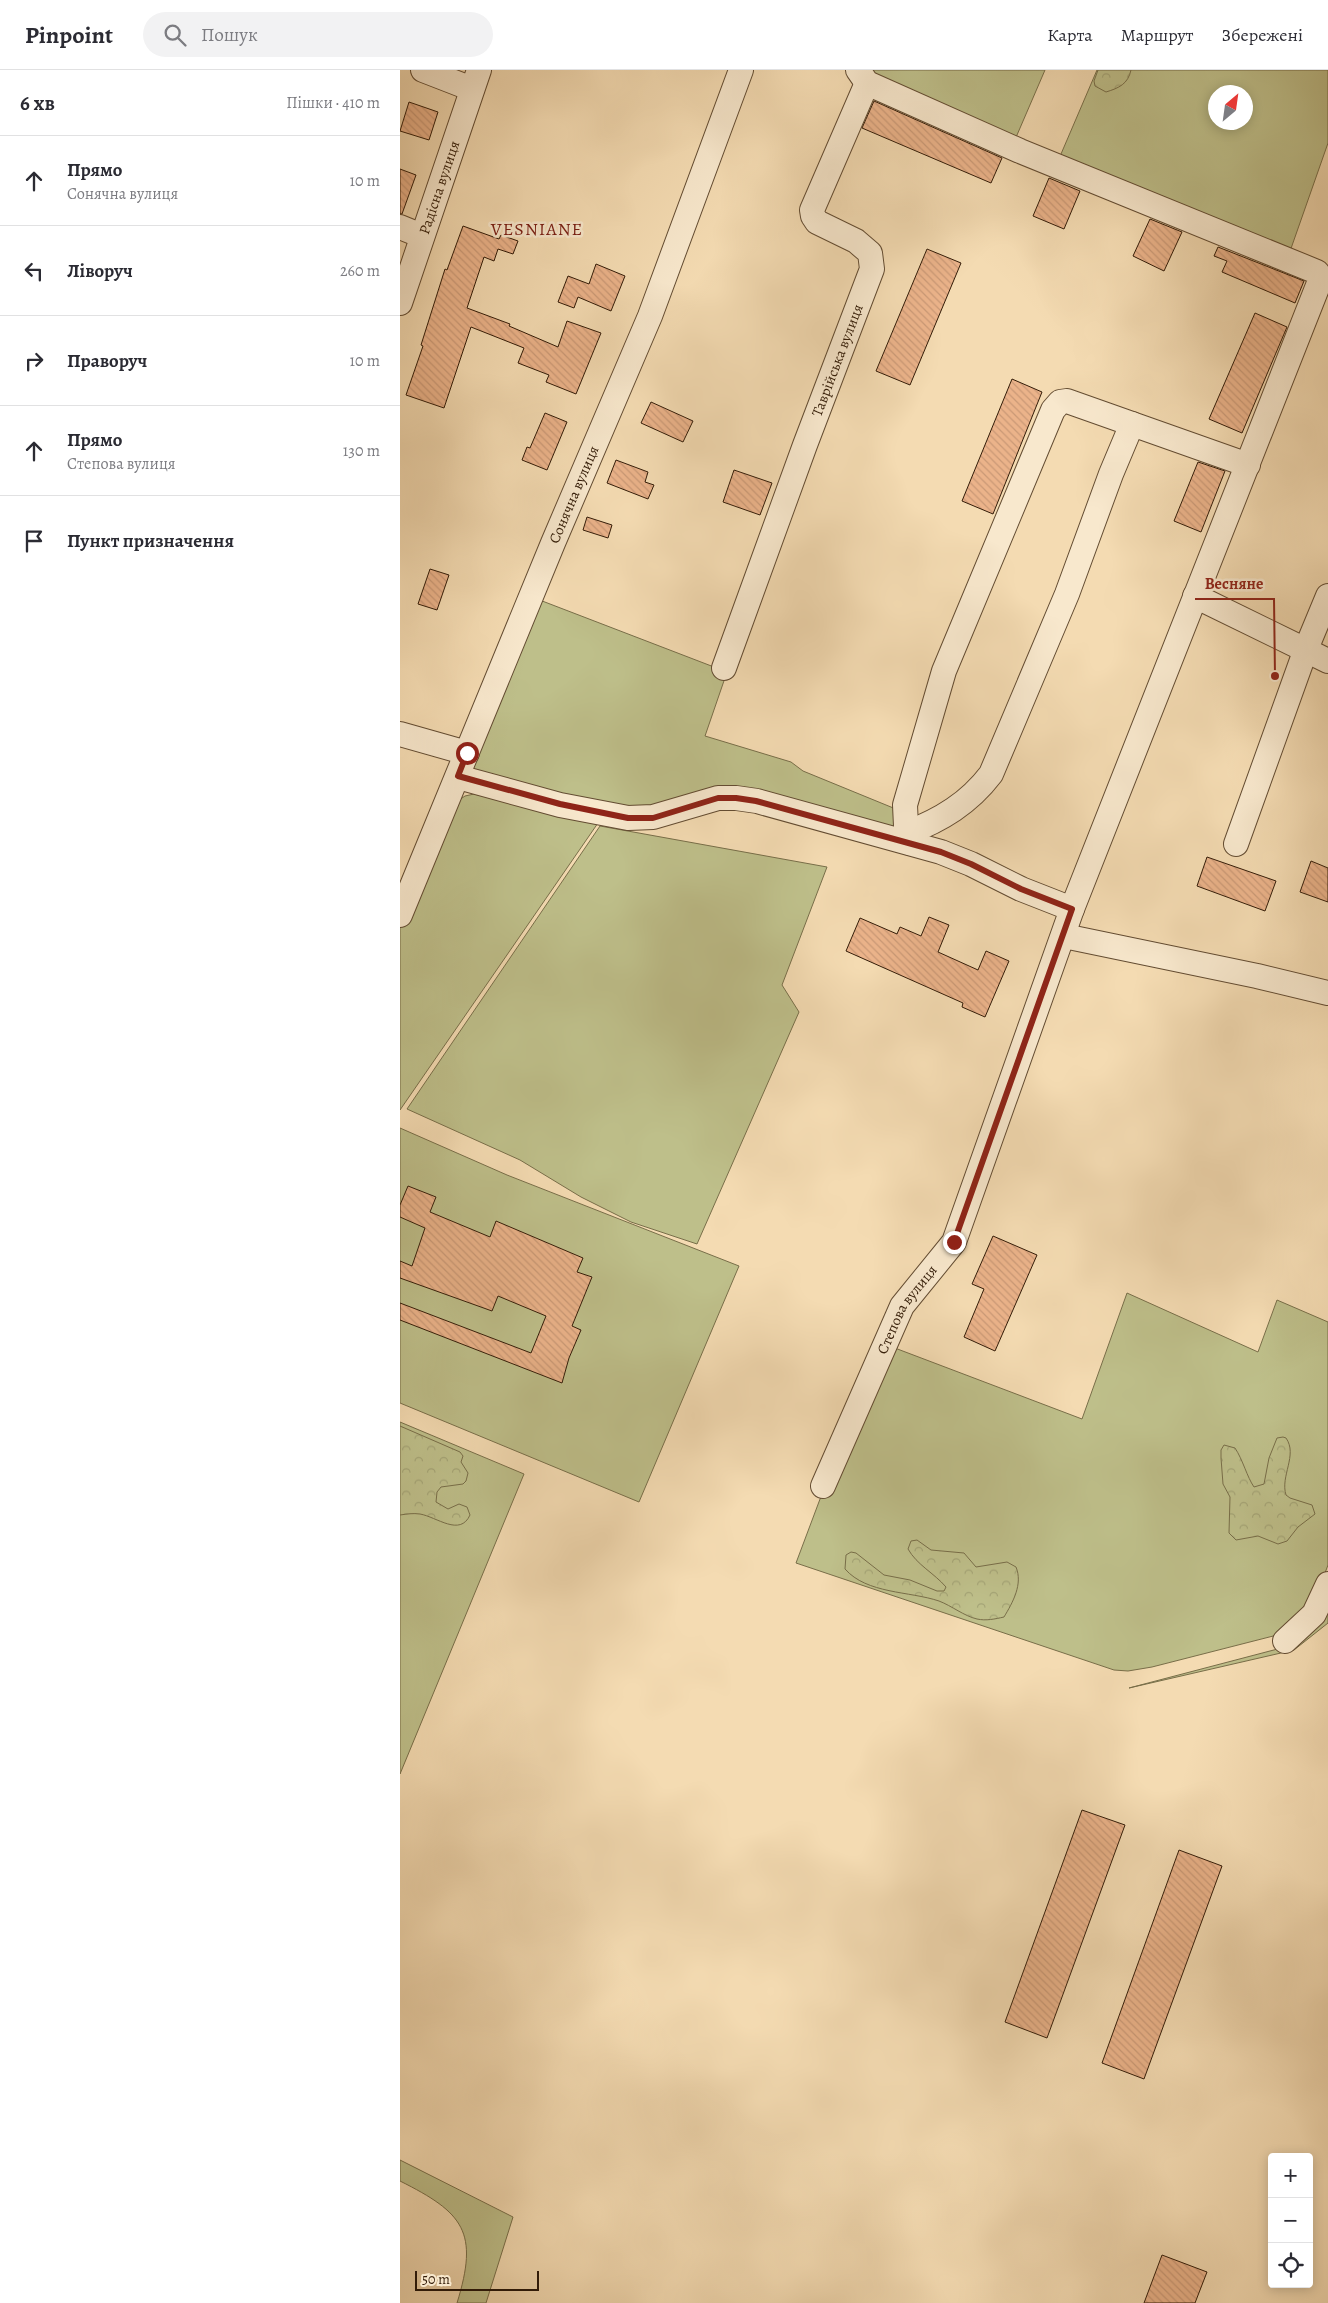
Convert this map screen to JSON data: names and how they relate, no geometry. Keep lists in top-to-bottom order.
{
  "streets": {
    "street": [
      "Радісна вулиця",
      "Таврійська вулиця",
      "Сонячна вулиця",
      "Степова вулиця"
    ]
  },
  "crossings": [
    ["Таврійська вулиця", "Степова вулиця"]
  ],
  "districts": ["VESNIANE"],
  "places": ["Весняне"],
  "scale_bar": "50 m",
  "north": "top right",
  "page": {
    "header": "Pinpoint",
    "search": "Пошук",
    "nav": ["Карта", "Маршрут", "Збережені"],
    "heading": ["6 хв", "Пішки · 410 m"],
    "list": [
      ["Прямо", "Сонячна вулиця", "10 m"],
      ["Ліворуч", "260 m"],
      ["Праворуч", "10 m"],
      ["Прямо", "Степова вулиця", "130 m"],
      "Пункт призначення"
    ],
    "map_buttons": ["+", "−"],
    "scale": "50 m"
  }
}
